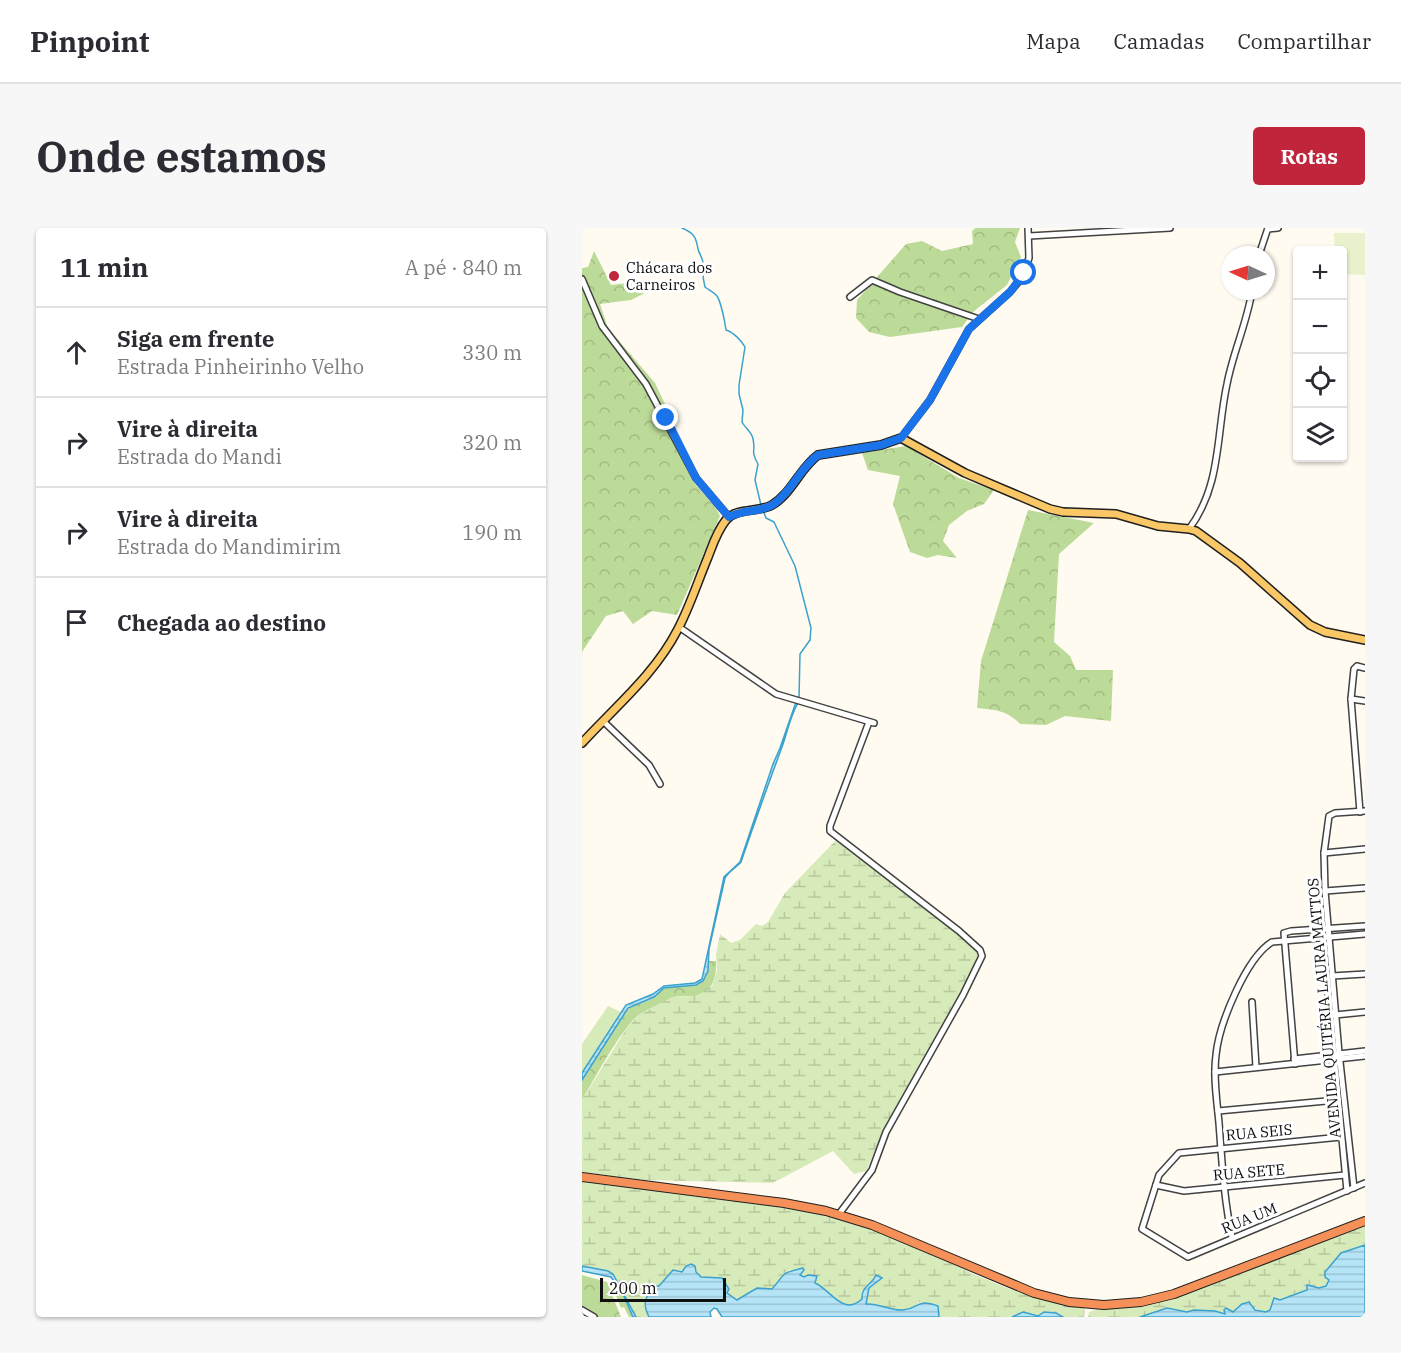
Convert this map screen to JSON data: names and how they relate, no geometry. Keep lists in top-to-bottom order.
{
  "streets": {
    "street": [
      "AVENIDA QUITÉRIA LAURA MATTOS",
      "RUA SEIS",
      "RUA SETE",
      "RUA UM"
    ]
  },
  "crossings": [
    ["AVENIDA QUITÉRIA LAURA MATTOS", "RUA SEIS"],
    ["AVENIDA QUITÉRIA LAURA MATTOS", "RUA SETE"],
    ["AVENIDA QUITÉRIA LAURA MATTOS", "RUA UM"],
    ["RUA SEIS", "RUA SETE"],
    ["RUA SEIS", "RUA UM"],
    ["RUA SETE", "RUA UM"]
  ],
  "places": ["Chácara dos Carneiros"],
  "scale_bar": "200 m",
  "north": "left",
  "page": {
    "header": "Pinpoint",
    "nav": ["Mapa", "Camadas", "Compartilhar"],
    "buttons": "Rotas",
    "title": "Onde estamos",
    "heading": ["11 min", "A pé · 840 m"],
    "map_buttons": ["+", "−"],
    "list": [
      ["Siga em frente", "Estrada Pinheirinho Velho", "330 m"],
      ["Vire à direita", "Estrada do Mandi", "320 m"],
      ["Vire à direita", "Estrada do Mandimirim", "190 m"],
      "Chegada ao destino"
    ],
    "scale": "200 m"
  }
}
